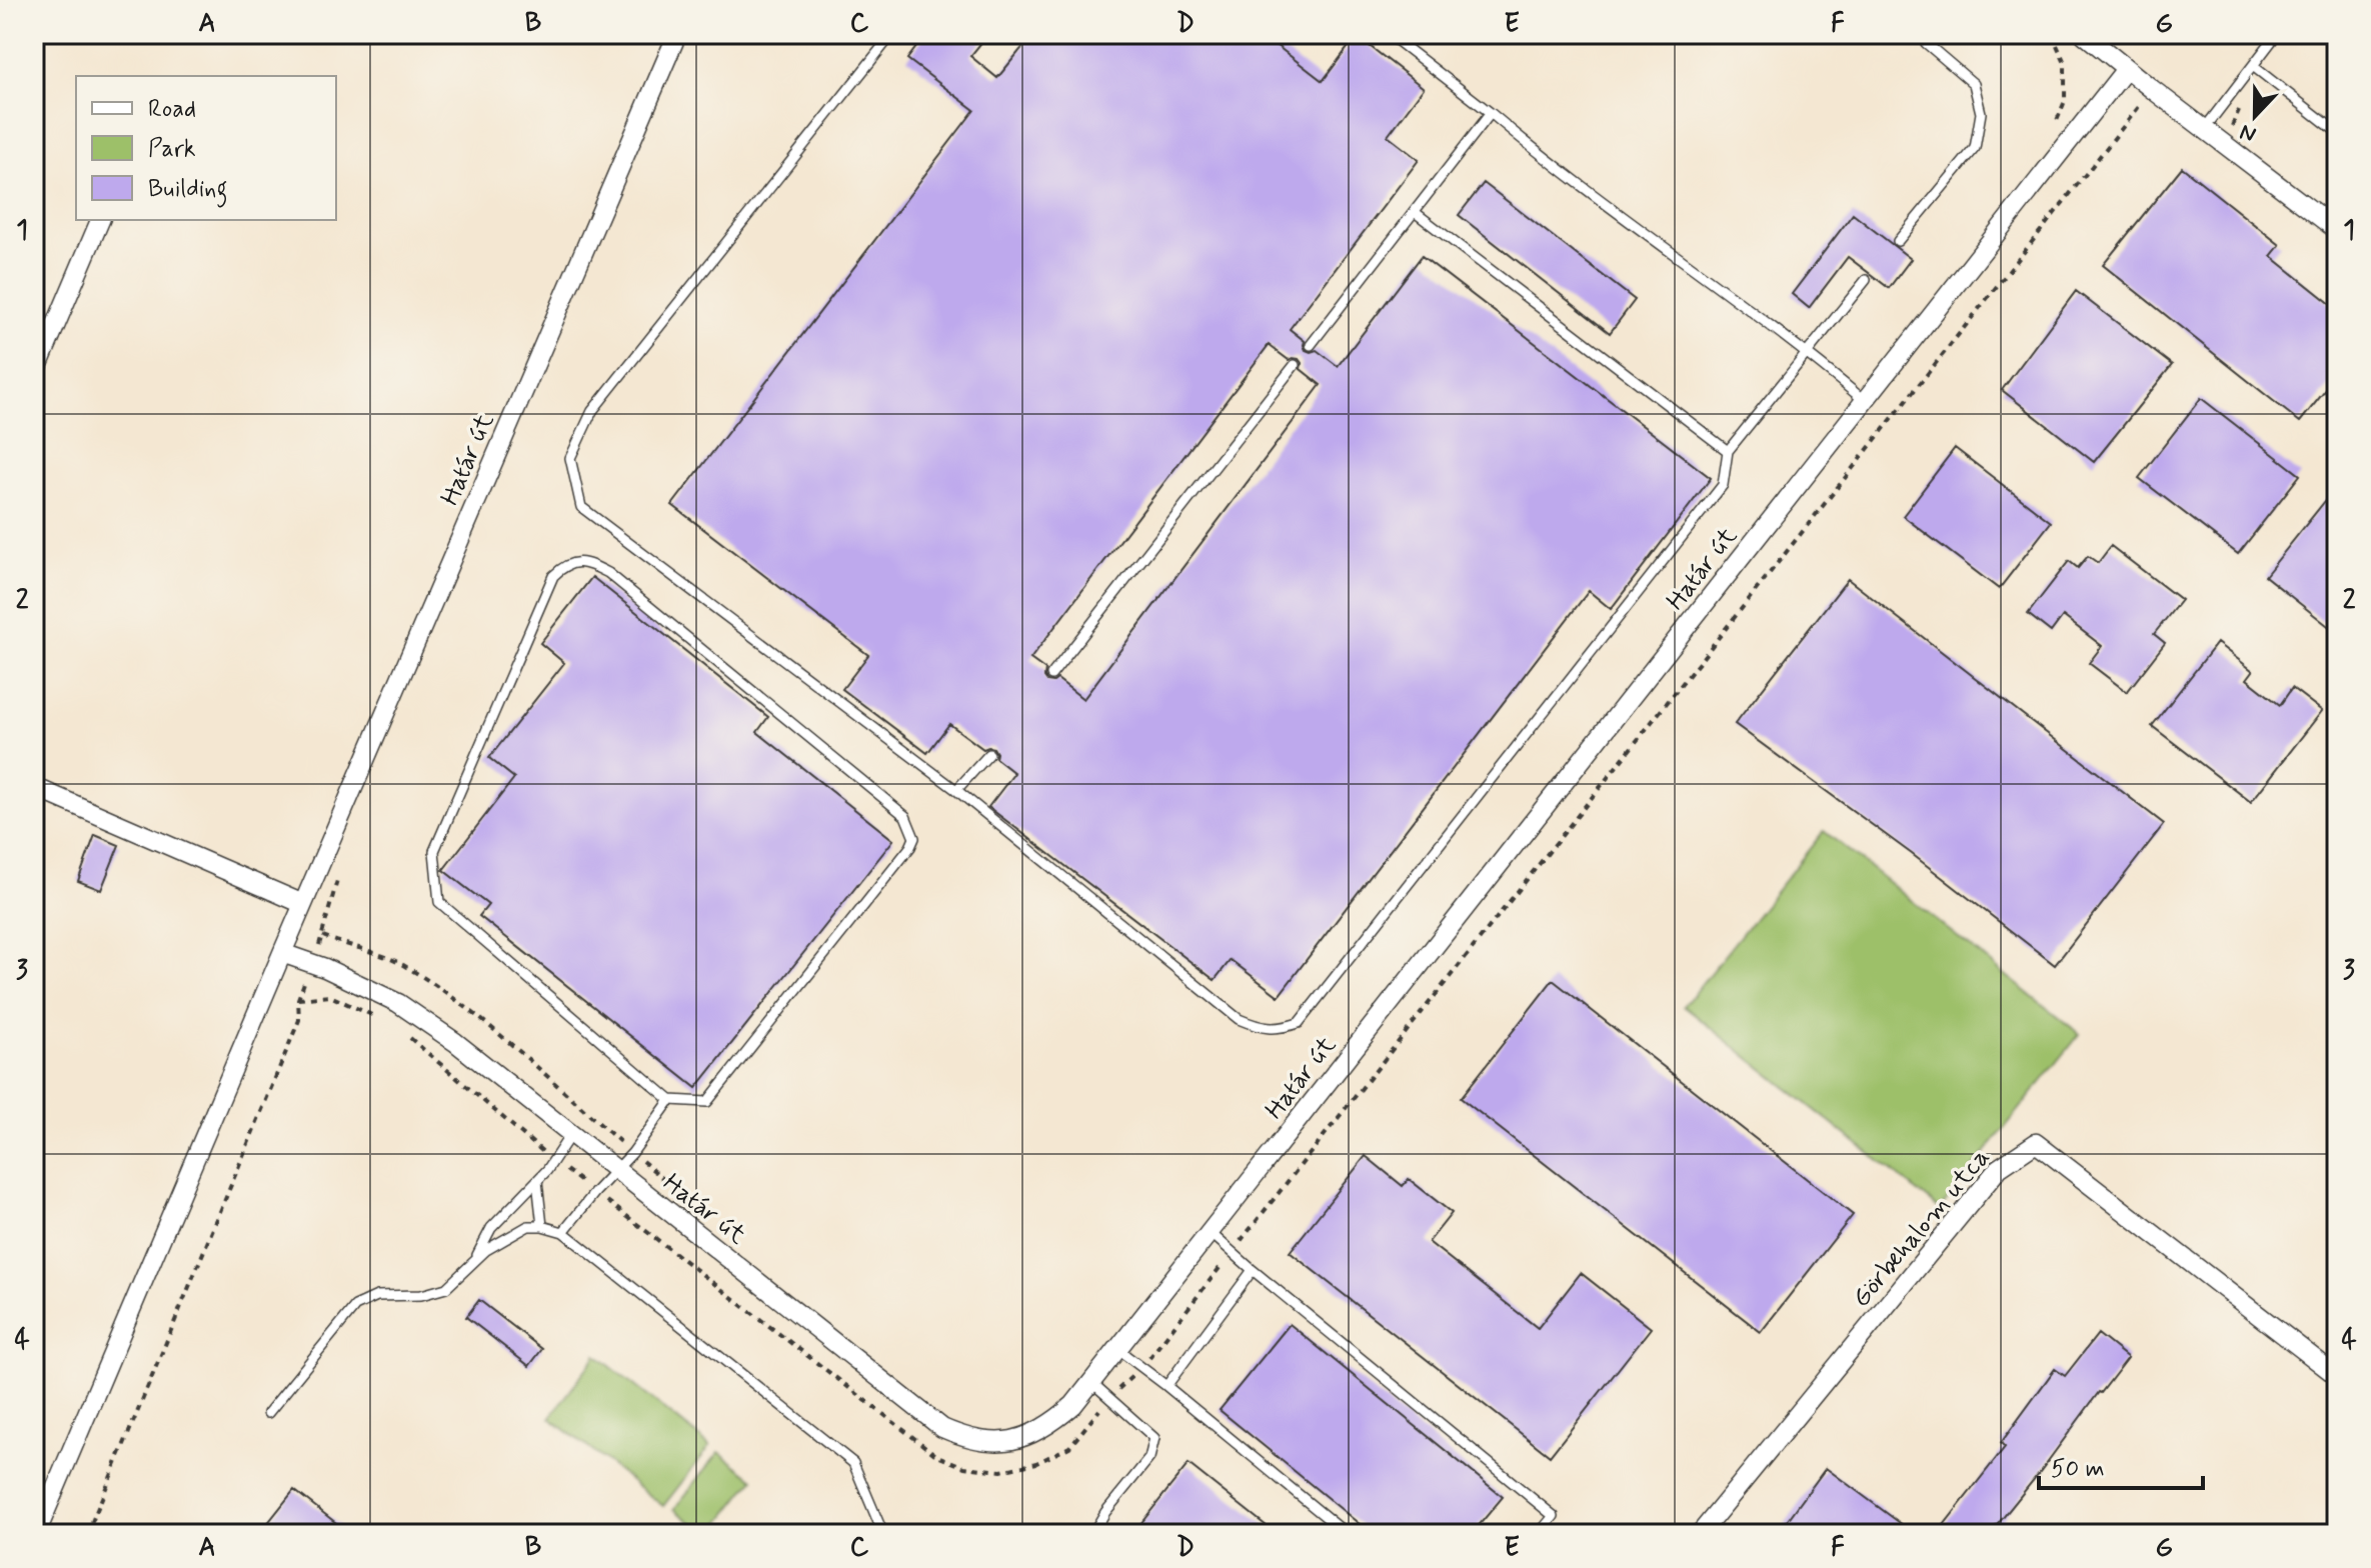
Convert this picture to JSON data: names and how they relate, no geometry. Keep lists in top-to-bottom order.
{
  "streets": {
    "street": ["Határ út", "Görbehalom utca"]
  },
  "legend": ["Road", "Park", "Building"],
  "scale_bar": "50 m",
  "north": "bottom",
  "grid": {
    "columns": [
      "A",
      "B",
      "C",
      "D",
      "E",
      "F",
      "G"
    ],
    "rows": [
      "1",
      "2",
      "3",
      "4"
    ]
  }
}
